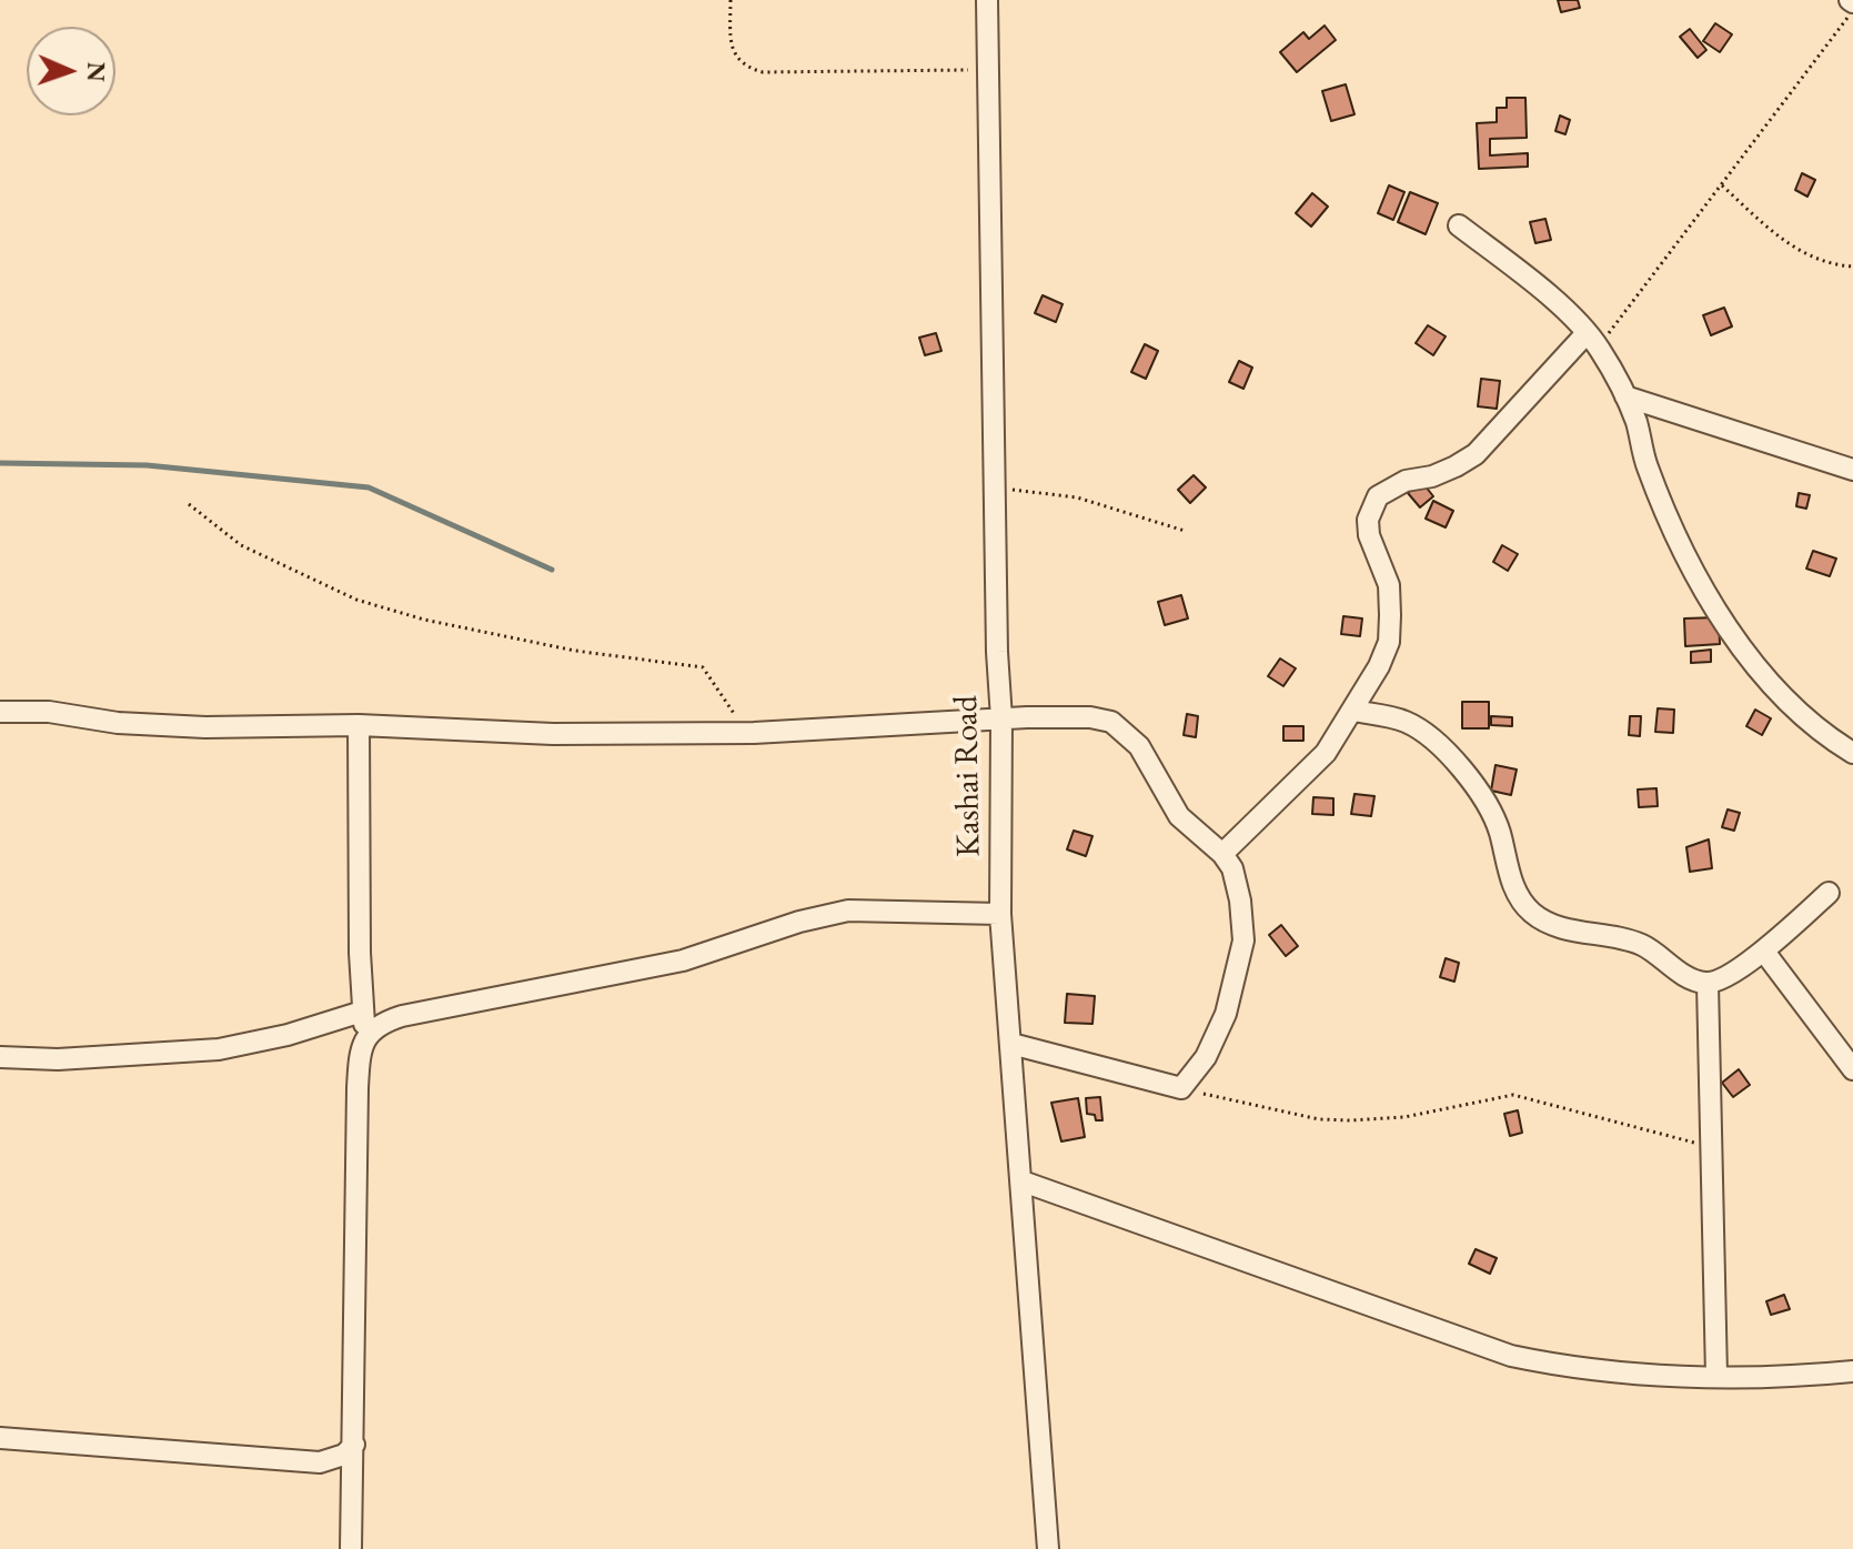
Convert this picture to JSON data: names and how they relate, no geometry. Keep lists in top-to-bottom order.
{
  "streets": {
    "street": ["Kashai Road"]
  },
  "north": "right"
}
